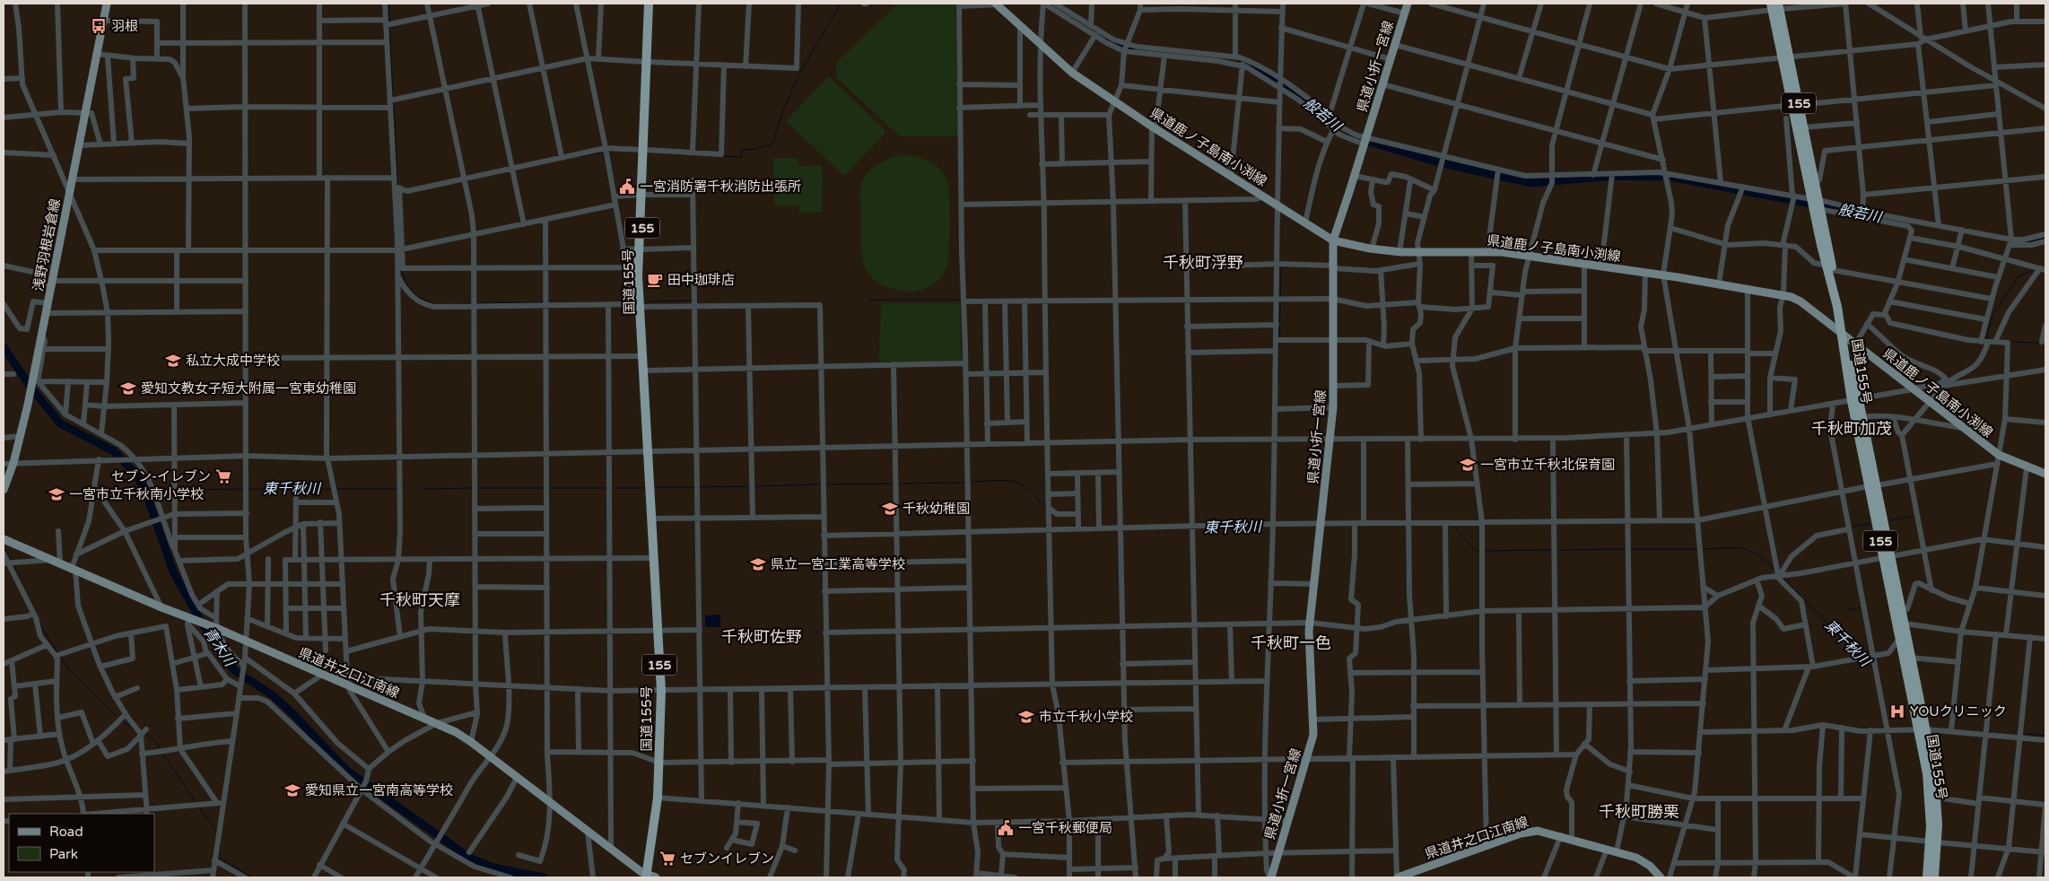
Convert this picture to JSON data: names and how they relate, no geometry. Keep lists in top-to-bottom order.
{
  "streets": {
    "highway": ["155", "国道155号"],
    "main road": [
      "県道小折一宮線",
      "県道鹿ノ子島南小渕線",
      "浅野羽根岩倉線",
      "県道井之口江南線"
    ]
  },
  "crossings": [
    ["県道小折一宮線", "県道鹿ノ子島南小渕線"],
    ["県道鹿ノ子島南小渕線", "国道155号"],
    ["国道155号", "県道井之口江南線"]
  ],
  "districts": [
    "千秋町浮野",
    "千秋町加茂",
    "千秋町天摩",
    "千秋町佐野",
    "千秋町一色",
    "千秋町勝栗"
  ],
  "water": ["般若川", "東千秋川", "青木川"],
  "places": {
    "bus stop": ["羽根"],
    "public building": ["一宮消防署千秋消防出張所", "一宮千秋郵便局"],
    "cafe": ["田中珈琲店"],
    "school or university": [
      "私立大成中学校",
      "愛知文教女子短大附属一宮東幼稚園",
      "一宮市立千秋北保育園",
      "一宮市立千秋南小学校",
      "千秋幼稚園",
      "県立一宮工業高等学校",
      "市立千秋小学校",
      "愛知県立一宮南高等学校"
    ],
    "supermarket": ["セブン-イレブン", "セブンイレブン"],
    "hospital": ["YOUクリニック"]
  },
  "legend": ["Road", "Park"]
}
